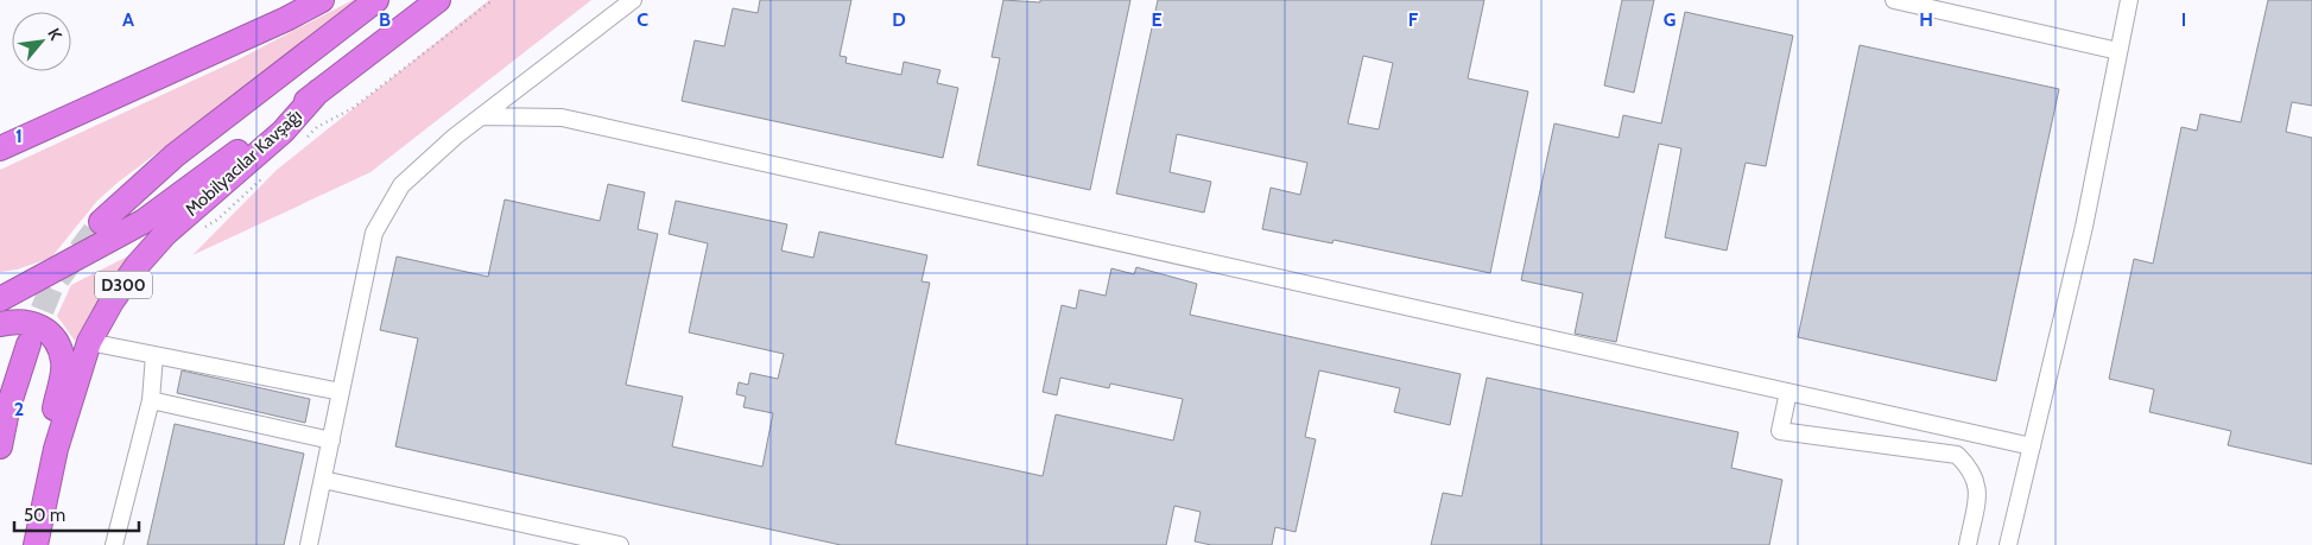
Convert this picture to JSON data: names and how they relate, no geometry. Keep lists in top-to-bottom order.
{
  "streets": {
    "highway": ["Mobilyacılar Kavşağı", "D300"]
  },
  "crossings": [
    ["Mobilyacılar Kavşağı", "D300"]
  ],
  "scale_bar": "50 m",
  "north": "top right",
  "grid": {
    "columns": [
      "A",
      "B",
      "C",
      "D",
      "E",
      "F",
      "G",
      "H",
      "I"
    ],
    "rows": ["1", "2"]
  }
}
